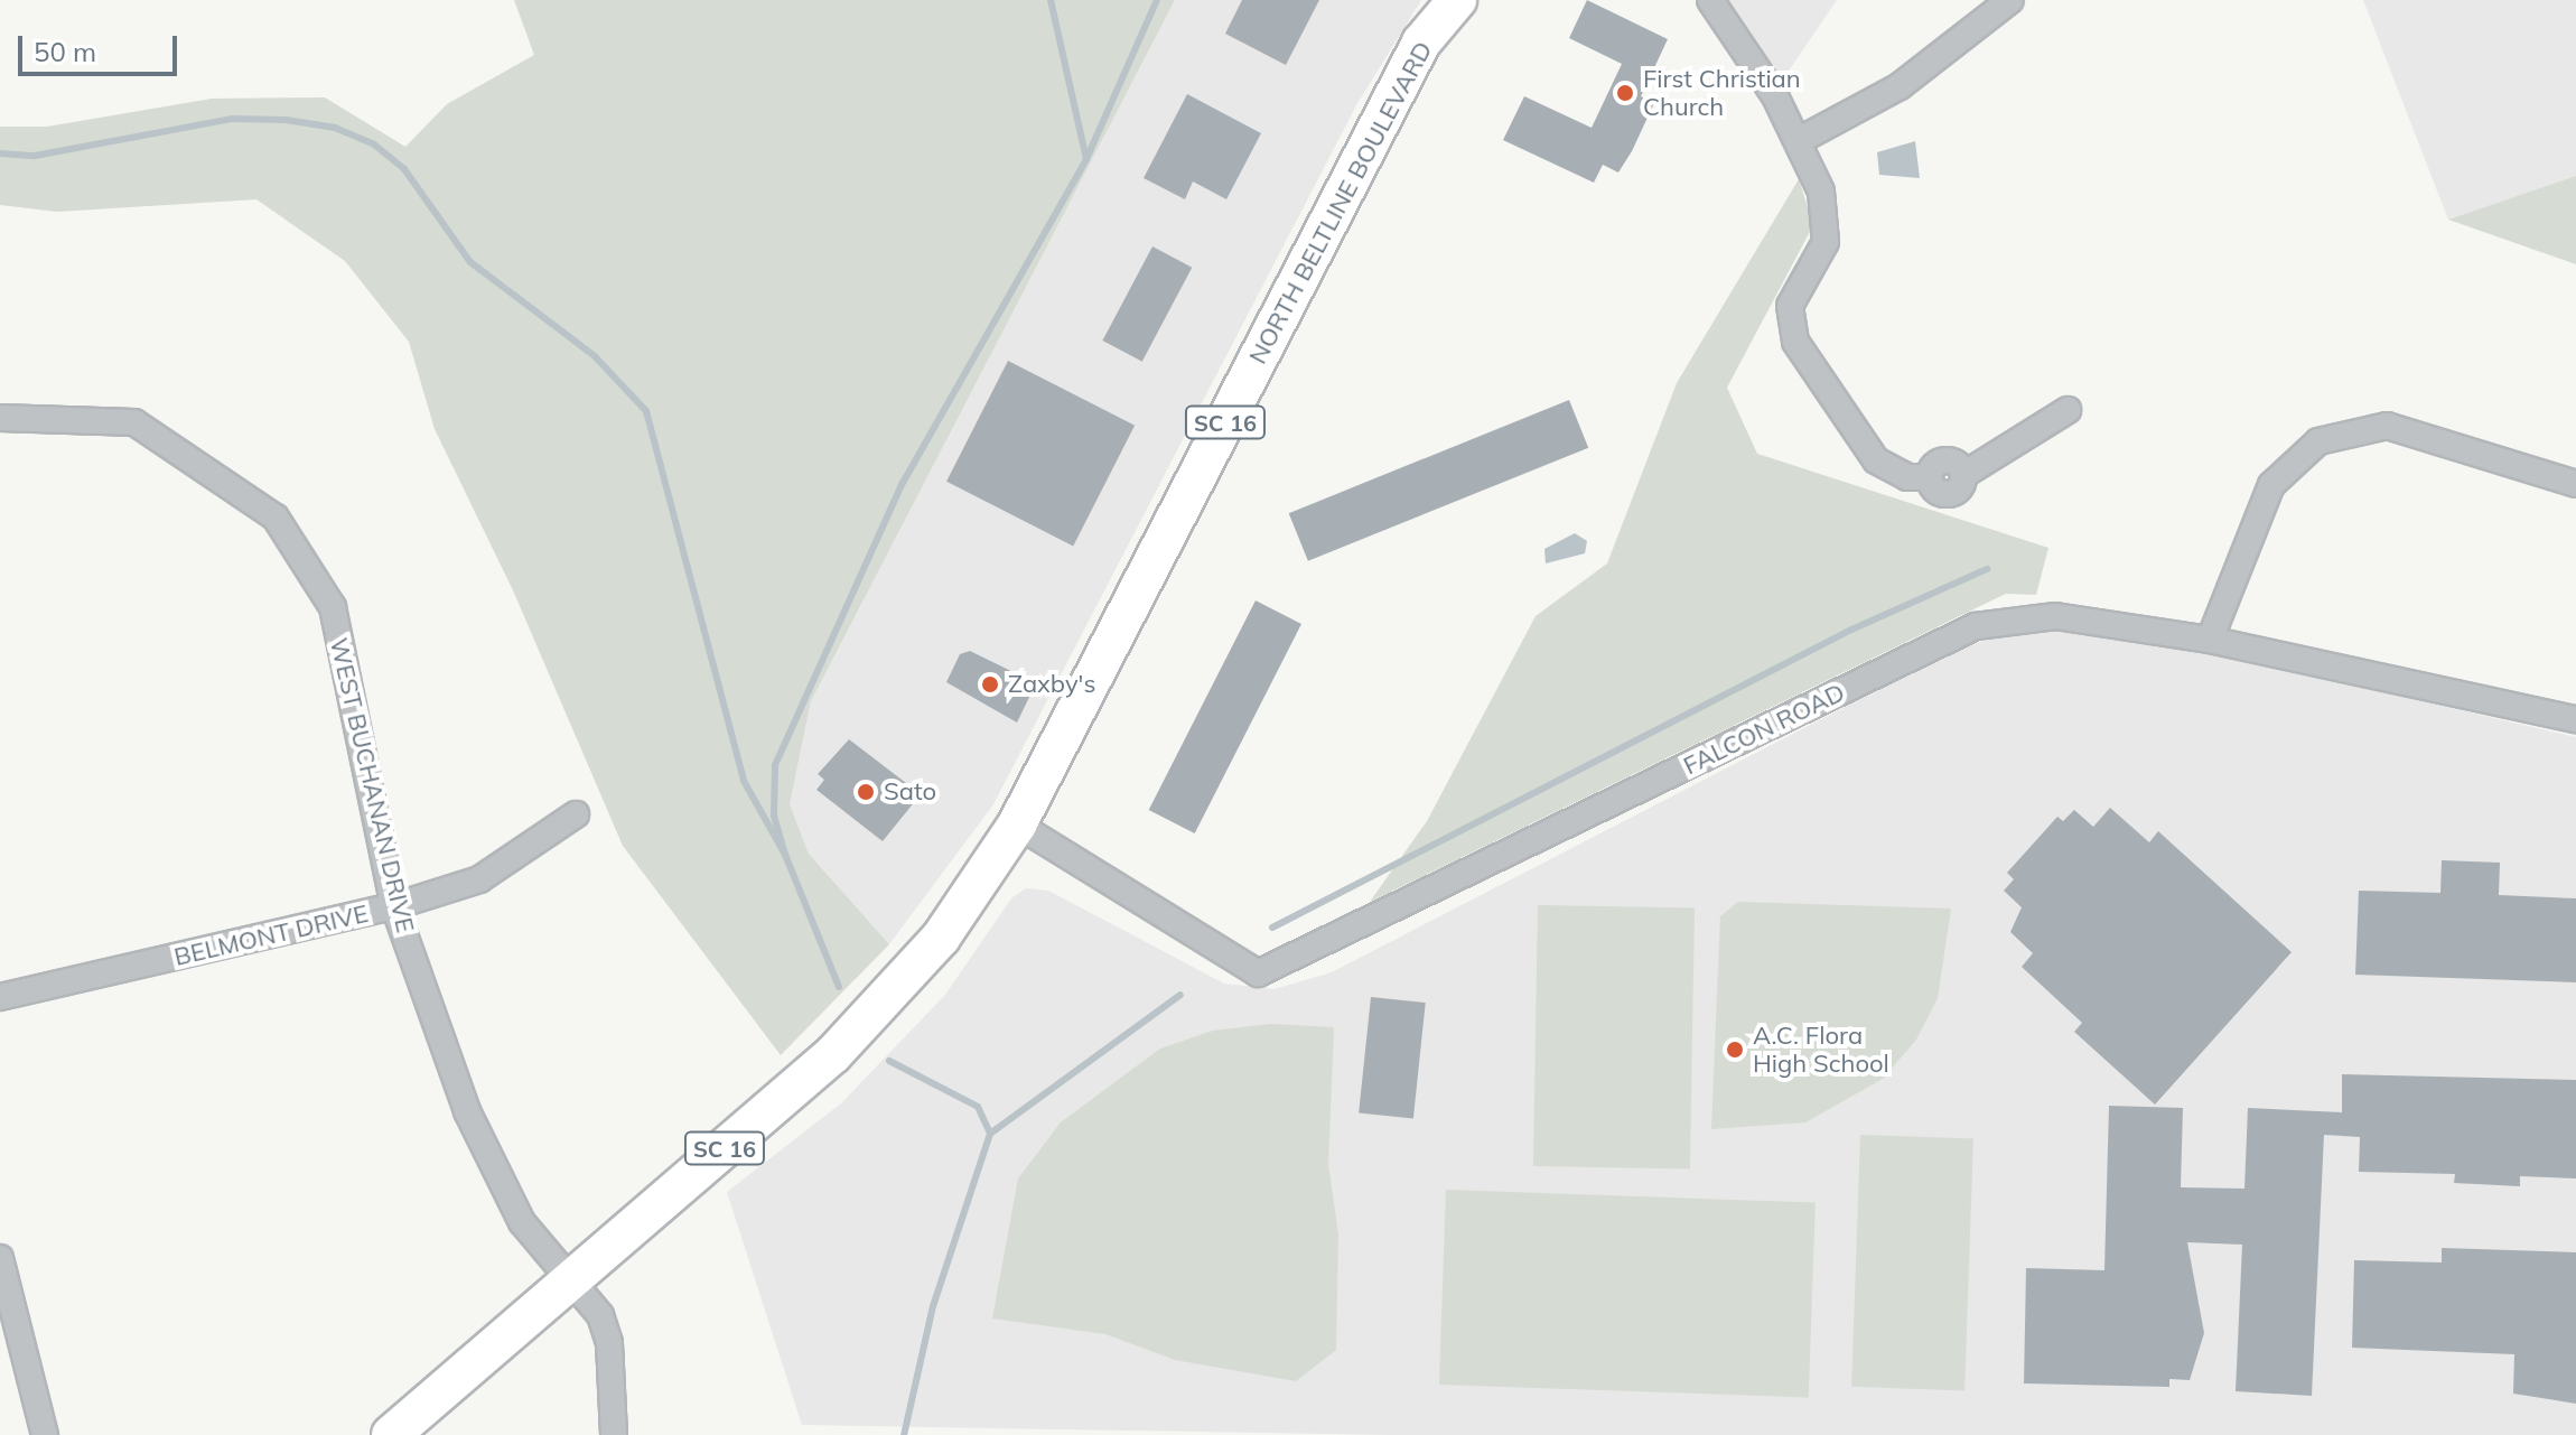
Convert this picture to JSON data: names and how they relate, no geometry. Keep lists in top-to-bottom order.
{
  "streets": {
    "main road": ["NORTH BELTLINE BOULEVARD", "SC 16"],
    "street": ["FALCON ROAD", "WEST BUCHANAN DRIVE", "BELMONT DRIVE"]
  },
  "crossings": [
    ["NORTH BELTLINE BOULEVARD", "FALCON ROAD"],
    ["NORTH BELTLINE BOULEVARD", "WEST BUCHANAN DRIVE"],
    ["WEST BUCHANAN DRIVE", "BELMONT DRIVE"]
  ],
  "places": [
    "First Christian Church",
    "Zaxby's",
    "Sato",
    "A.C. Flora High School"
  ],
  "scale_bar": "50 m"
}
